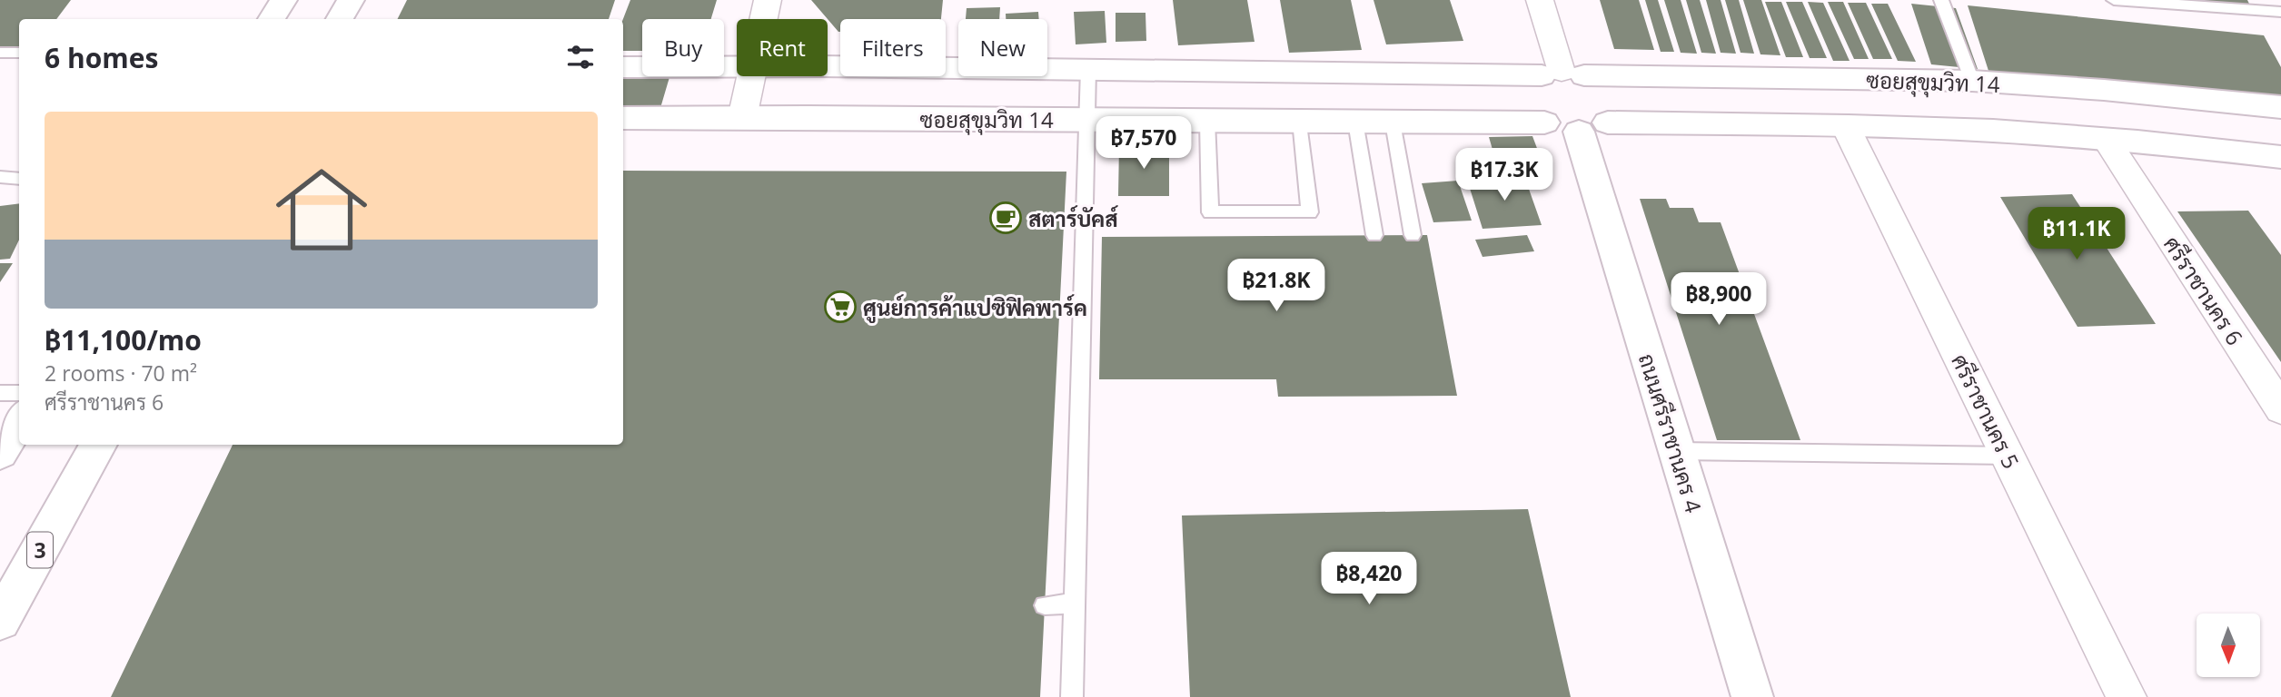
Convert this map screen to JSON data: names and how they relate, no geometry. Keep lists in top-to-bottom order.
{
  "streets": {
    "main road": ["ซอยสุขุมวิท 14", "ถนนศรีราชานคร 4", "3"],
    "street": ["ศรีราชานคร 6", "ศรีราชานคร 5"]
  },
  "crossings": [
    ["ซอยสุขุมวิท 14", "ถนนศรีราชานคร 4"]
  ],
  "places": {
    "cafe": ["สตาร์บัคส์"],
    "supermarket": ["ศูนย์การค้าแปซิฟิคพาร์ค"]
  },
  "north": "bottom",
  "page": {
    "chip": [
      "Buy",
      "Rent",
      "Filters",
      "New"
    ],
    "heading": "6 homes",
    "list": [
      {
        "name": "฿11,100/mo",
        "note": "2 rooms · 70 m² · ศรีราชานคร 6"
      }
    ],
    "price": [
      "฿7,570",
      "฿17.3K",
      "฿11.1K",
      "฿21.8K",
      "฿8,900",
      "฿8,420"
    ]
  }
}
